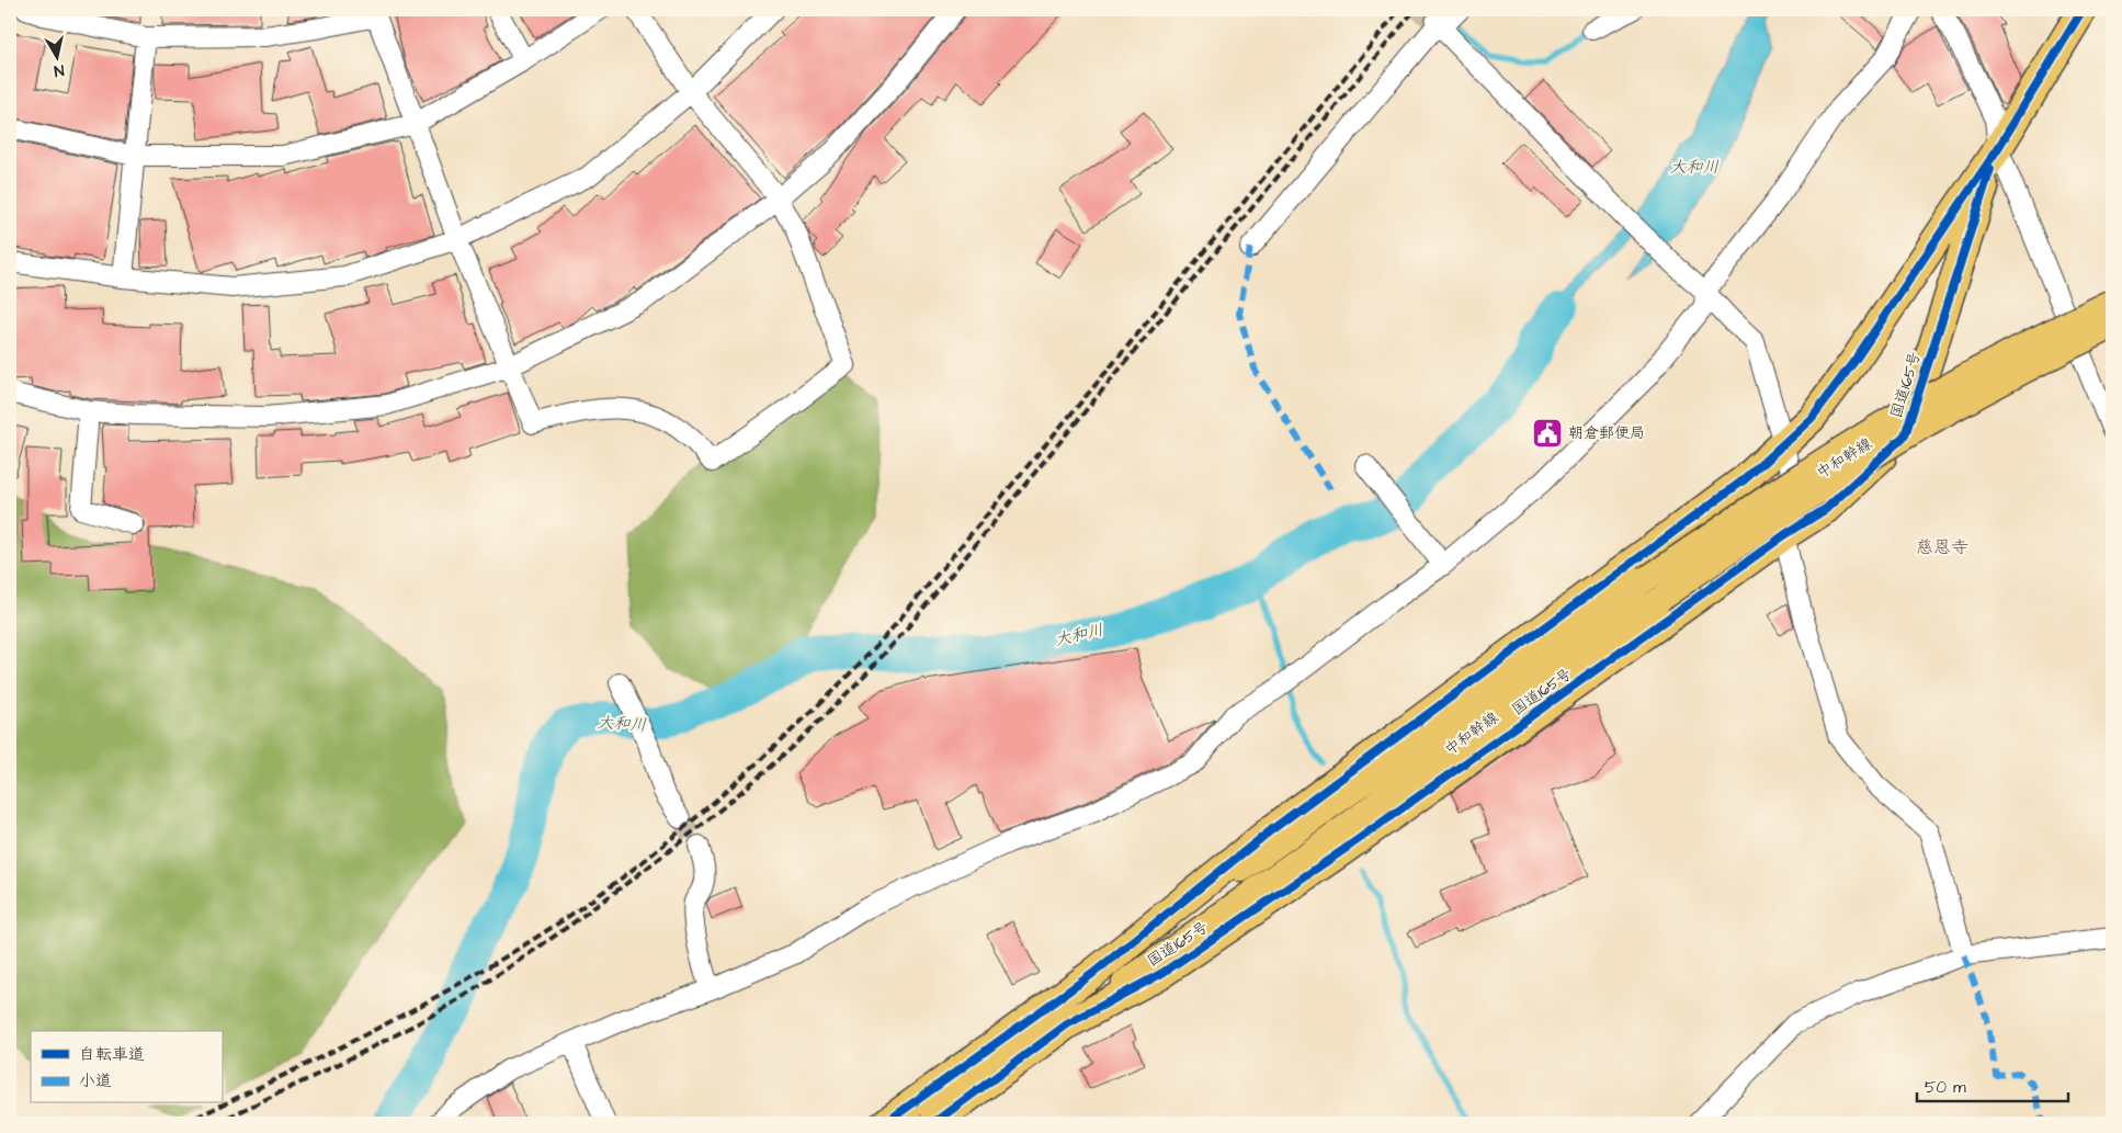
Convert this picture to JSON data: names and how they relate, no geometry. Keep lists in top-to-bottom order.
{
  "streets": {
    "highway": ["国道165号"],
    "main road": ["中和幹線"]
  },
  "crossings": [
    ["国道165号", "中和幹線"]
  ],
  "districts": ["慈恩寺"],
  "water": ["大和川"],
  "places": {
    "public building": ["朝倉郵便局"]
  },
  "legend": ["自転車道", "小道"],
  "scale_bar": "50 m",
  "north": "bottom"
}
